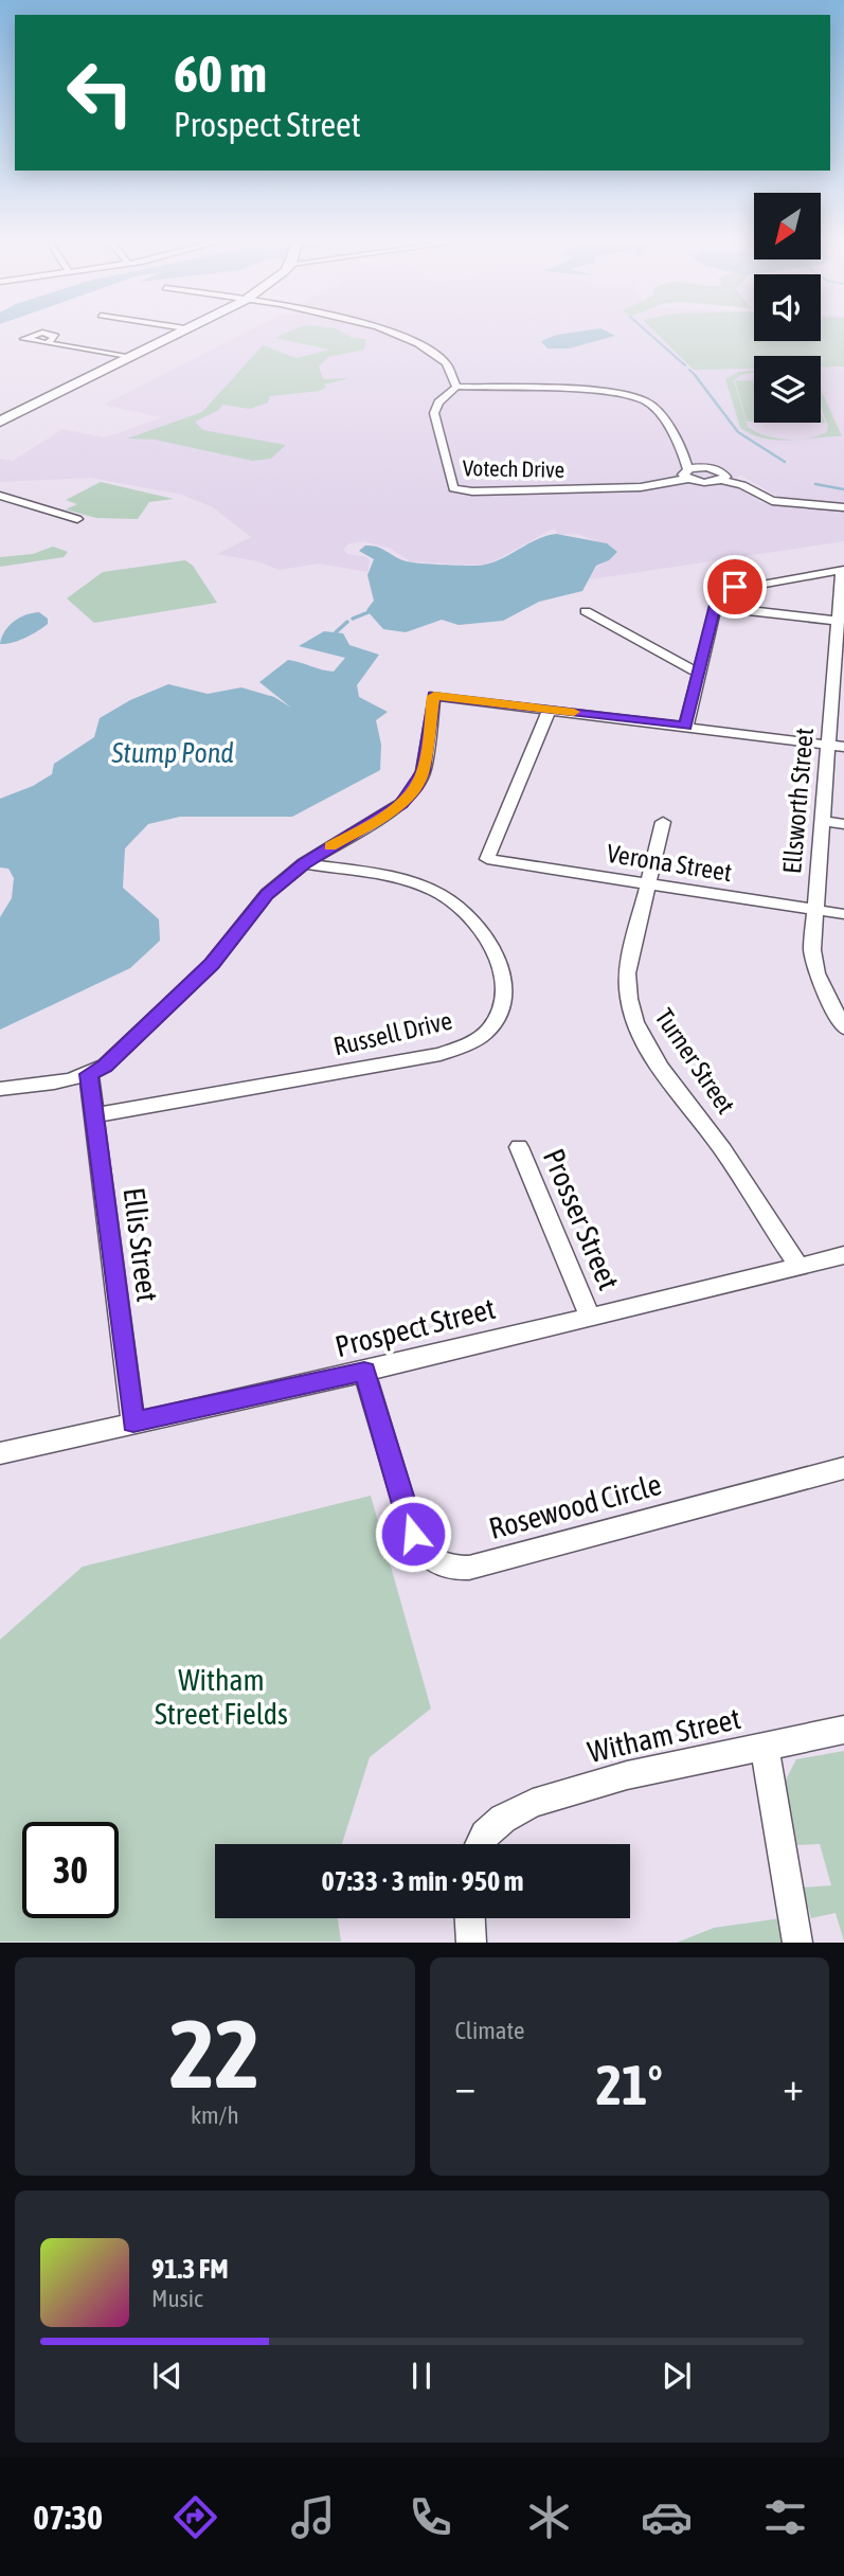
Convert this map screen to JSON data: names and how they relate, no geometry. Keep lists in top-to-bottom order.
{
  "streets": {
    "street": [
      "Votech Drive",
      "Ellsworth Street",
      "Verona Street",
      "Russell Drive",
      "Turner Street",
      "Prosser Street",
      "Ellis Street",
      "Prospect Street",
      "Rosewood Circle",
      "Witham Street"
    ]
  },
  "crossings": [
    ["Ellsworth Street", "Verona Street"],
    ["Verona Street", "Turner Street"],
    ["Russell Drive", "Ellis Street"],
    ["Turner Street", "Prospect Street"],
    ["Prosser Street", "Prospect Street"],
    ["Ellis Street", "Prospect Street"],
    ["Prospect Street", "Rosewood Circle"]
  ],
  "water": ["Stump Pond"],
  "parks": ["Witham Street Fields"],
  "north": "bottom left",
  "page": {
    "turn": ["60 m", "Prospect Street"],
    "limit": "30",
    "trip": "07:33 · 3 min · 950 m",
    "tile": [
      ["22", "km/h"],
      "Climate"
    ],
    "heat": ["−", "21°", "+"],
    "song": ["91.3 FM", "Music"],
    "tabs": "07:30"
  }
}
